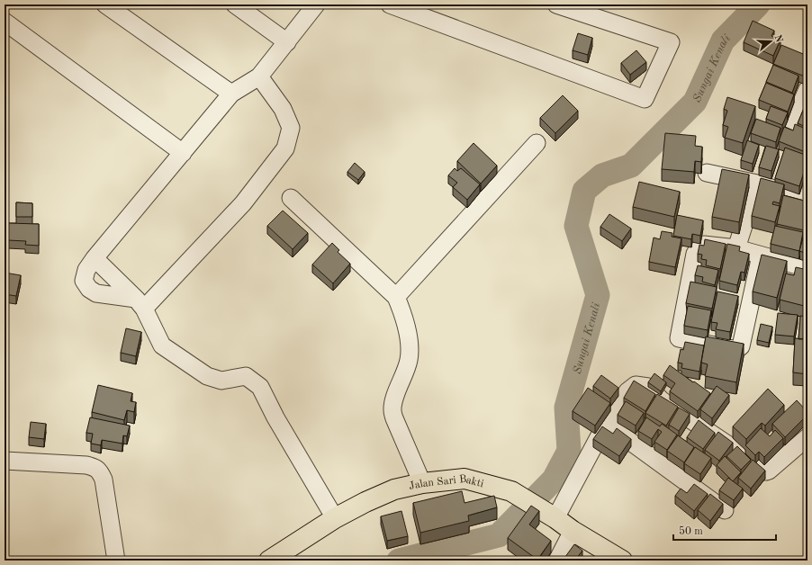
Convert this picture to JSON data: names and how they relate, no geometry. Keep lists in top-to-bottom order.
{
  "streets": {
    "main road": ["Jalan Sari Bakti"]
  },
  "water": ["Sungai Kenali"],
  "scale_bar": "50 m",
  "north": "right"
}
